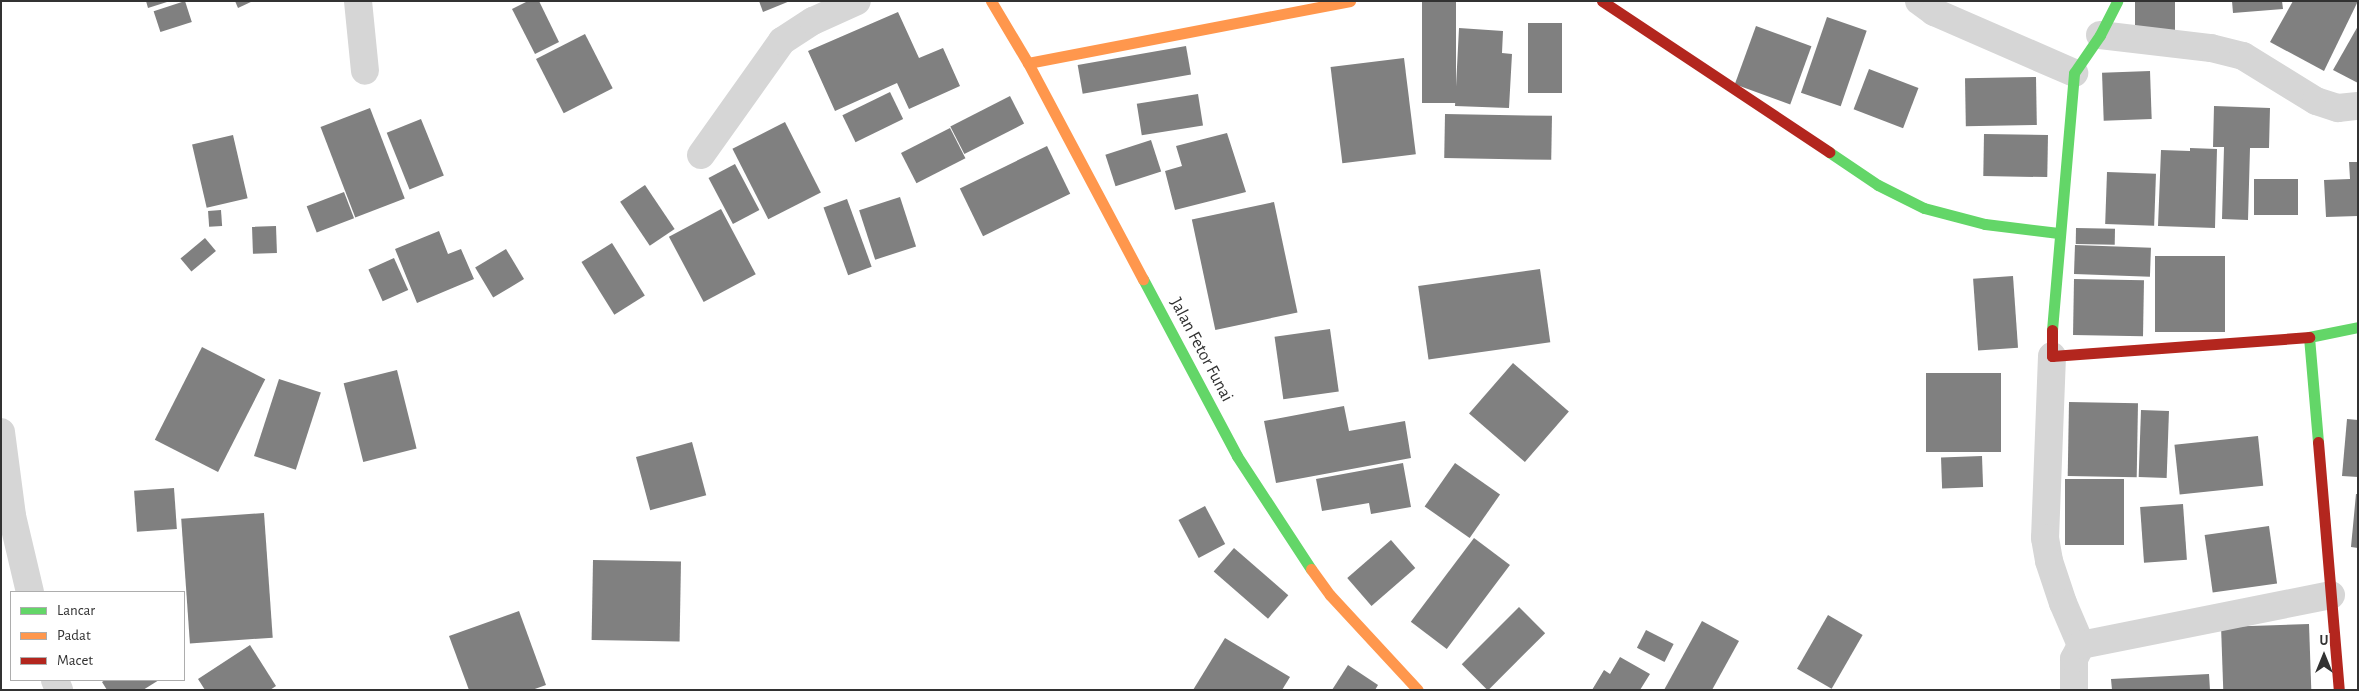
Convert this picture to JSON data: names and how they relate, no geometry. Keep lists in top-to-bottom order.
{
  "streets": {
    "street": ["Jalan Fetor Funai"]
  },
  "legend": ["Lancar", "Padat", "Macet"],
  "north": "top"
}
